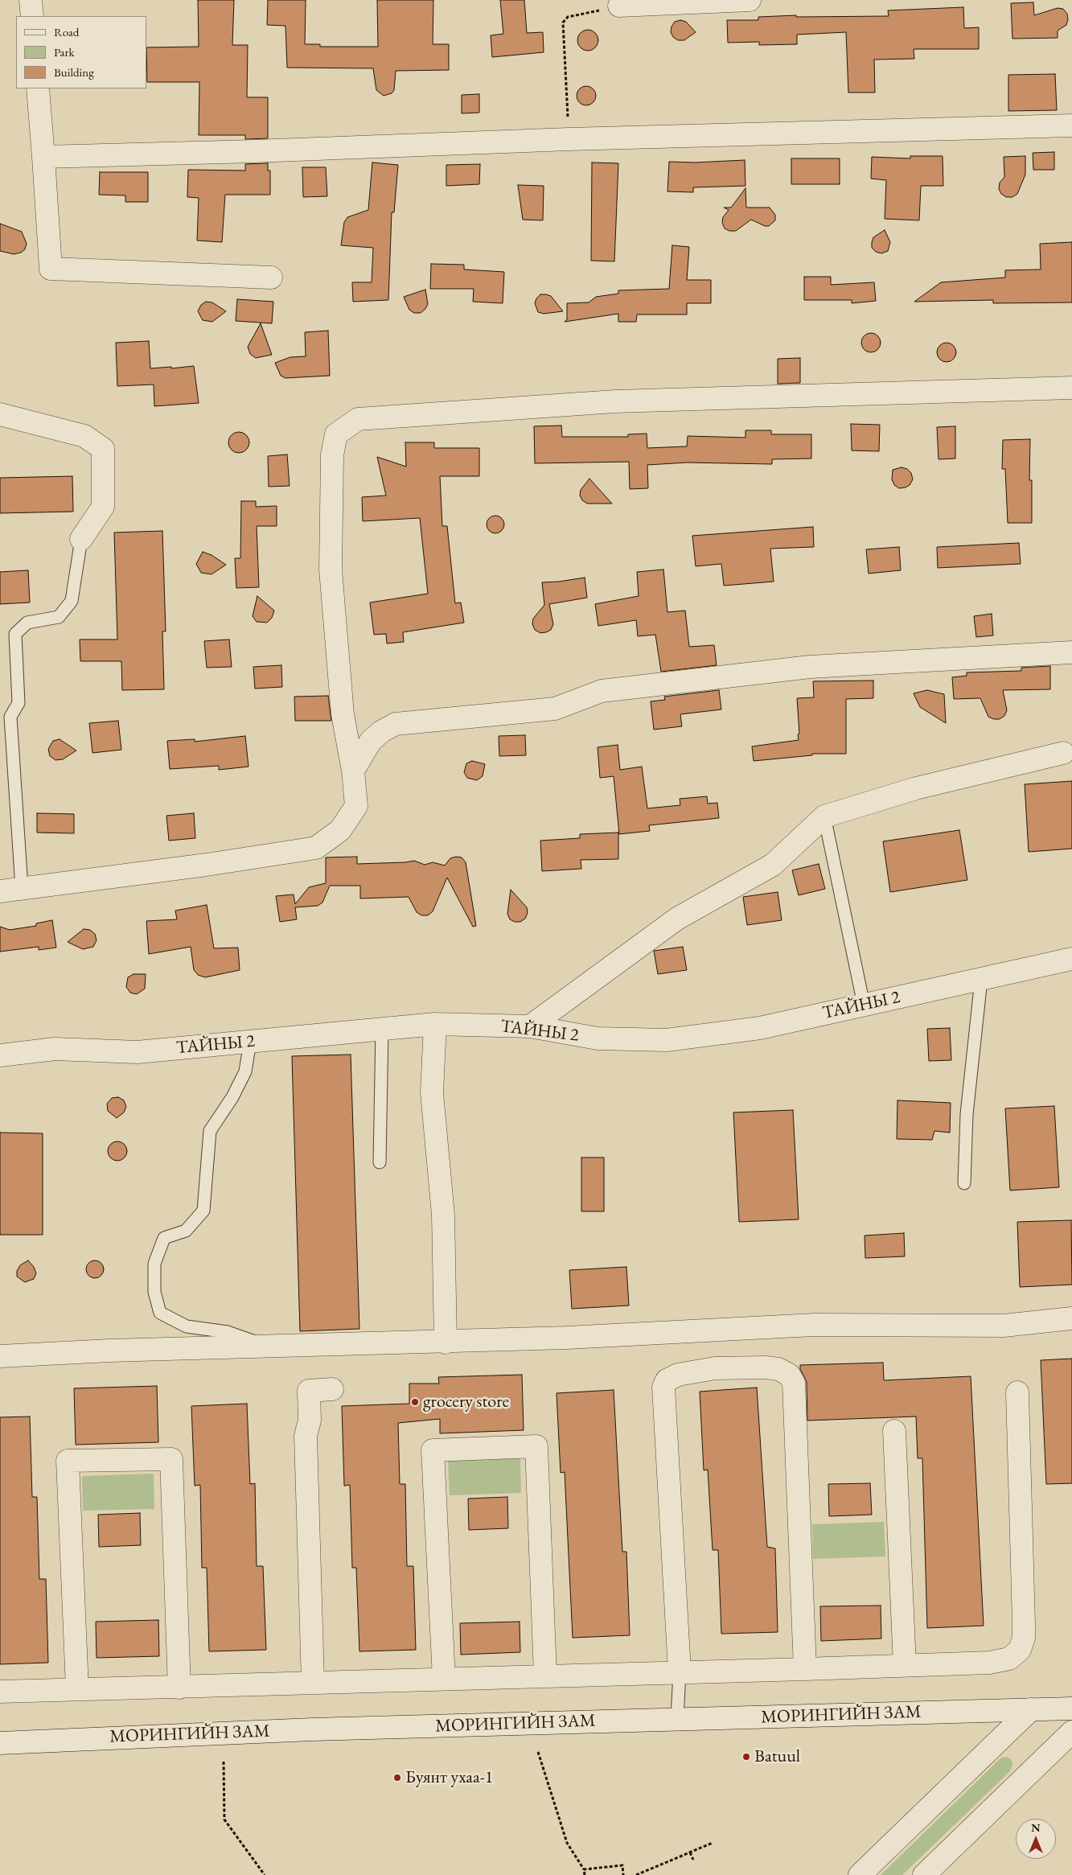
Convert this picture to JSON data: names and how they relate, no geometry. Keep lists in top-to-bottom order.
{
  "streets": {
    "street": ["ТАЙНЫ 2", "МОРИНГИЙН ЗАМ"]
  },
  "places": ["grocery store", "Batuul", "Буянт ухаа-1"],
  "legend": ["Road", "Park", "Building"],
  "north": "top"
}
